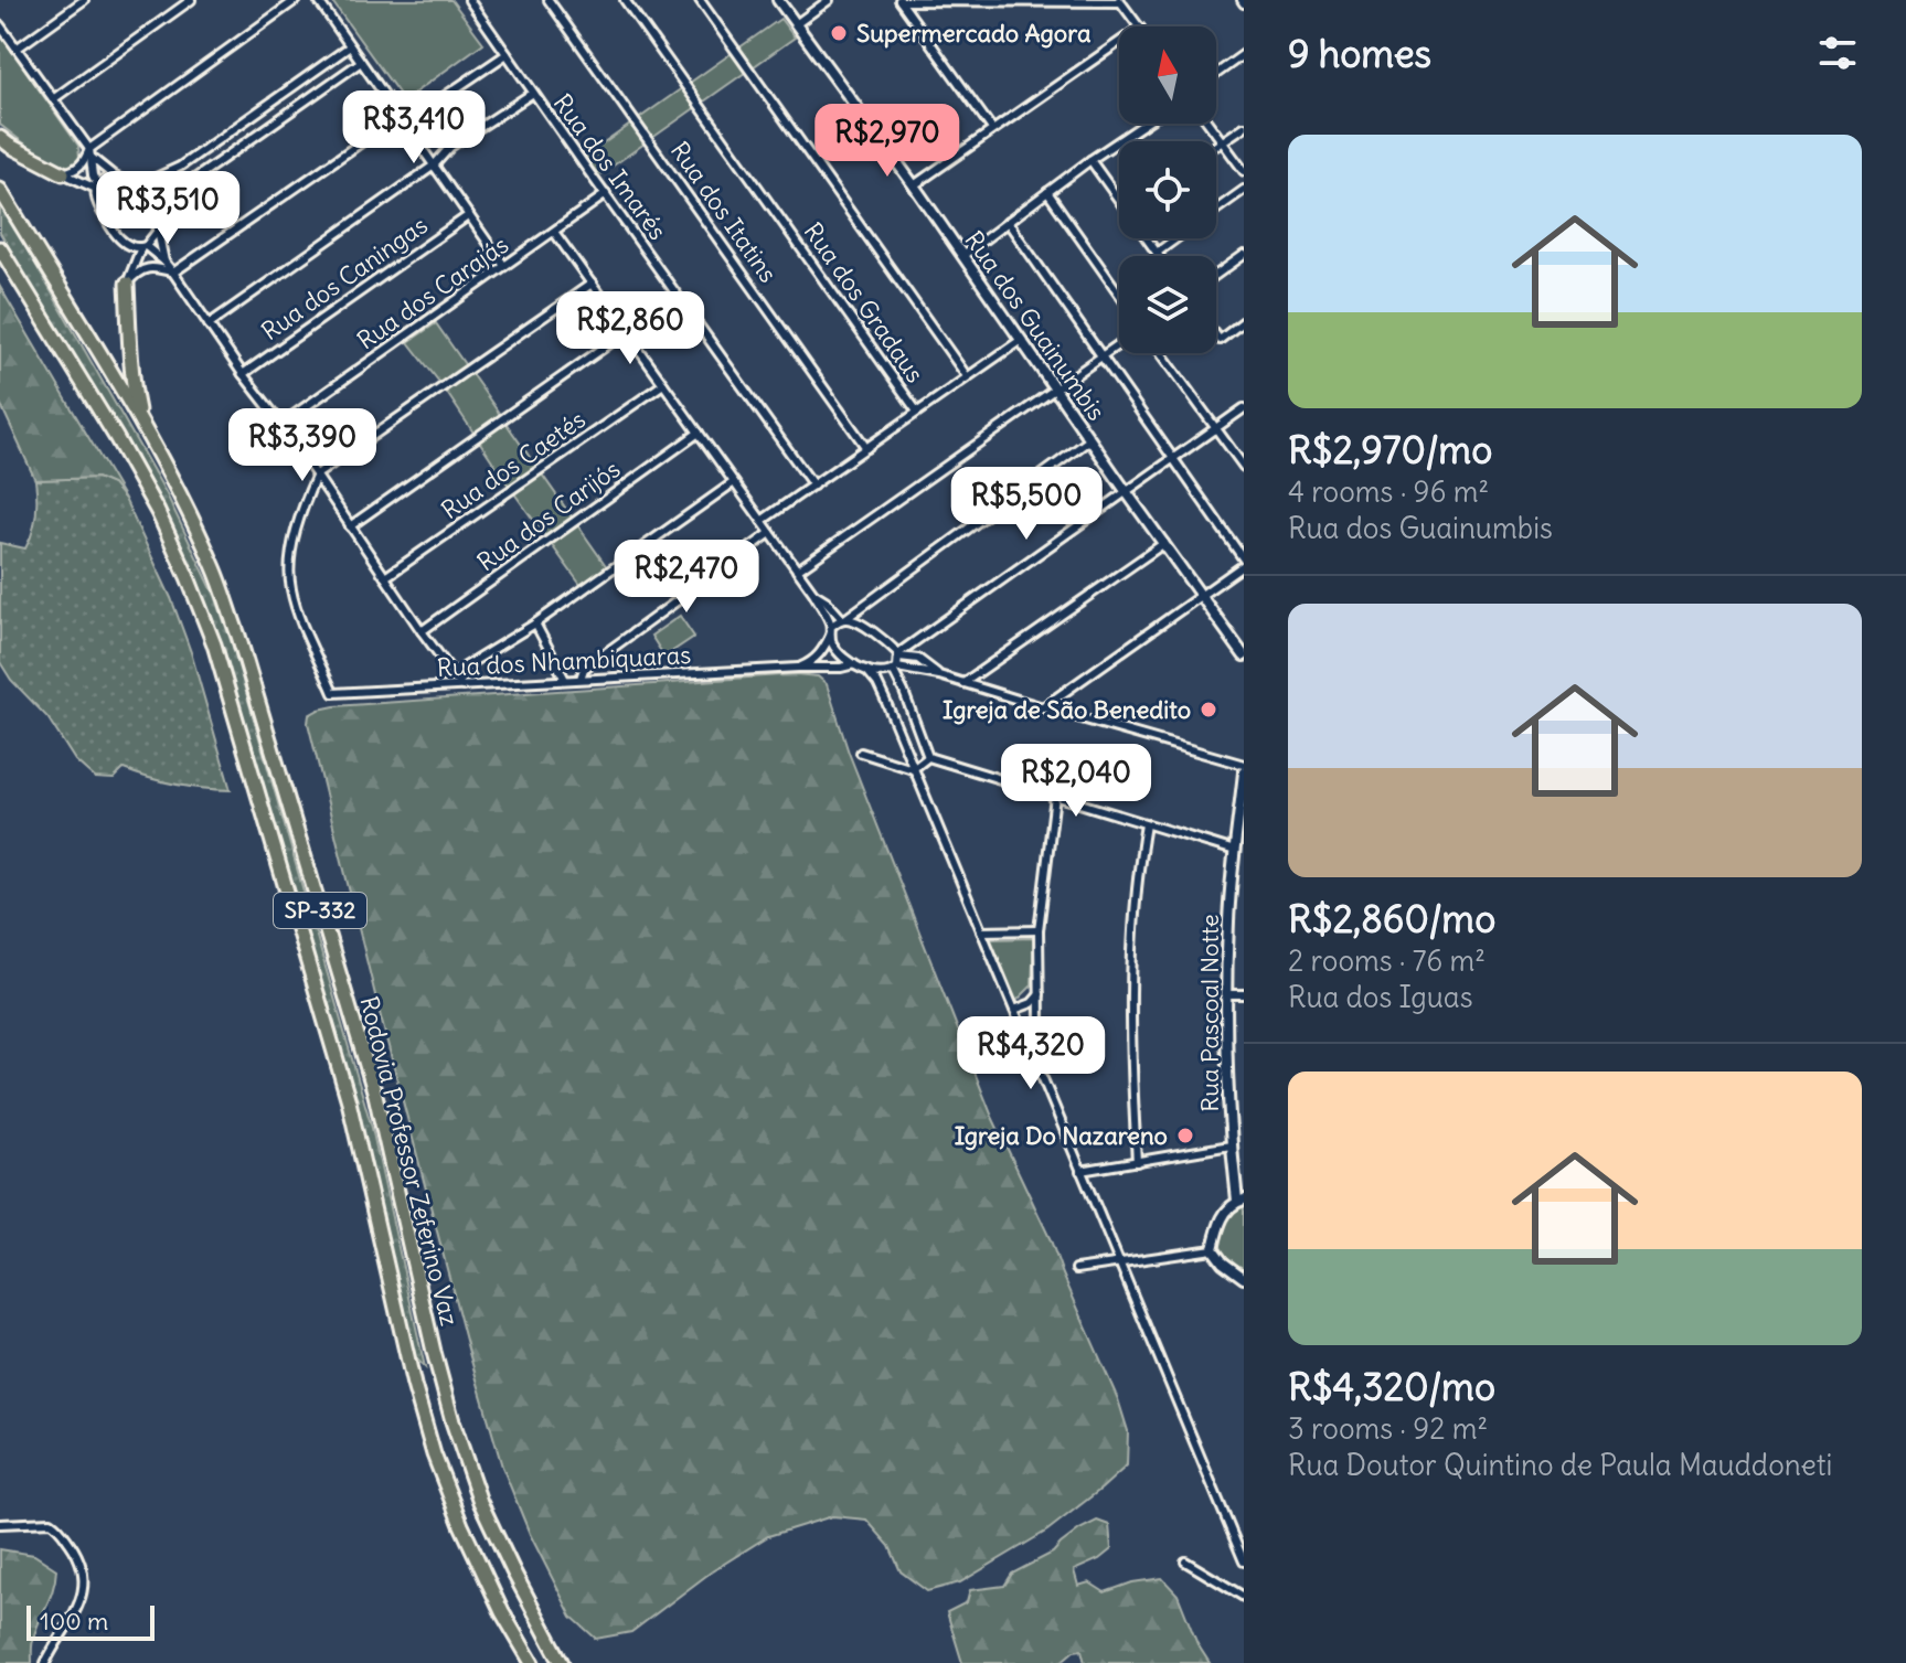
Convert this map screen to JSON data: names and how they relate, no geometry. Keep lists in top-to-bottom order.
{
  "streets": {
    "highway": ["SP-332", "Rodovia Professor Zeferino Vaz"],
    "street": [
      "Rua dos Imarés",
      "Rua dos Itatins",
      "Rua dos Caningas",
      "Rua dos Carajás",
      "Rua dos Gradaus",
      "Rua dos Guainumbis",
      "Rua dos Caetés",
      "Rua dos Carijós",
      "Rua dos Nhambiquaras",
      "Rua Pascoal Notte"
    ]
  },
  "crossings": [
    ["Rua dos Imarés", "Rua dos Carajás"]
  ],
  "places": ["Supermercado Agora", "Igreja de São Benedito", "Igreja Do Nazareno"],
  "scale_bar": "100 m",
  "north": "top",
  "page": {
    "heading": "9 homes",
    "price": [
      "R$3,410",
      "R$2,970",
      "R$3,510",
      "R$2,860",
      "R$3,390",
      "R$5,500",
      "R$2,470",
      "R$2,040",
      "R$4,320"
    ],
    "list": [
      {
        "name": "R$2,970/mo",
        "note": "4 rooms · 96 m² · Rua dos Guainumbis"
      },
      {
        "name": "R$2,860/mo",
        "note": "2 rooms · 76 m² · Rua dos Iguas"
      },
      {
        "name": "R$4,320/mo",
        "note": "3 rooms · 92 m² · Rua Doutor Quintino de Paula Mauddoneti"
      }
    ],
    "scale": "100 m"
  }
}
